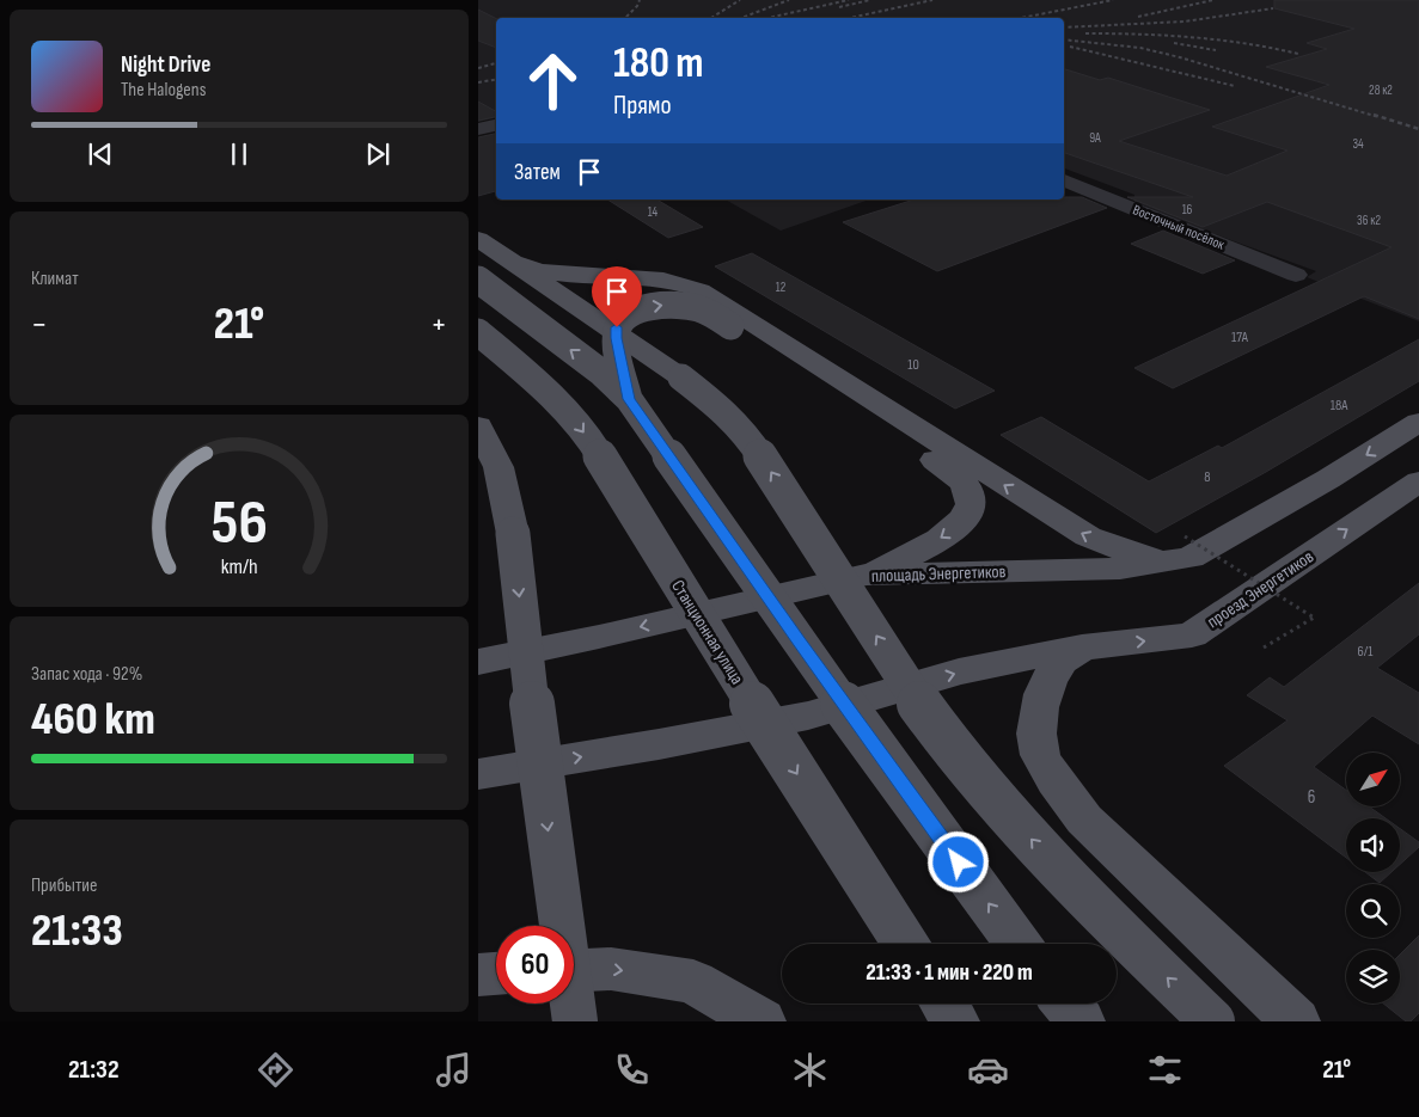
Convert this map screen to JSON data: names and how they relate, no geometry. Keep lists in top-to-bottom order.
{
  "streets": {
    "main road": ["площадь Энергетиков", "проезд Энергетиков", "Станционная улица"],
    "street": ["Восточный посёлок"]
  },
  "house_numbers": [
    "28 к2",
    "9А",
    "34",
    "16",
    "14",
    "36 к2",
    "12",
    "17А",
    "10",
    "18А",
    "8",
    "6/1",
    "6"
  ],
  "north": "top right",
  "page": {
    "turn": ["180 m", "Прямо"],
    "song": ["Night Drive", "The Halogens"],
    "then": "Затем",
    "tile": [
      "Климат",
      ["Запас хода · 92%", "460 km"],
      ["Прибытие", "21:33"]
    ],
    "heat": ["−", "21°", "+"],
    "limit": "60",
    "trip": "21:33 · 1 мин · 220 m",
    "tabs": ["21:32", "21°"],
    "gauge": ["56", "km/h"]
  }
}
